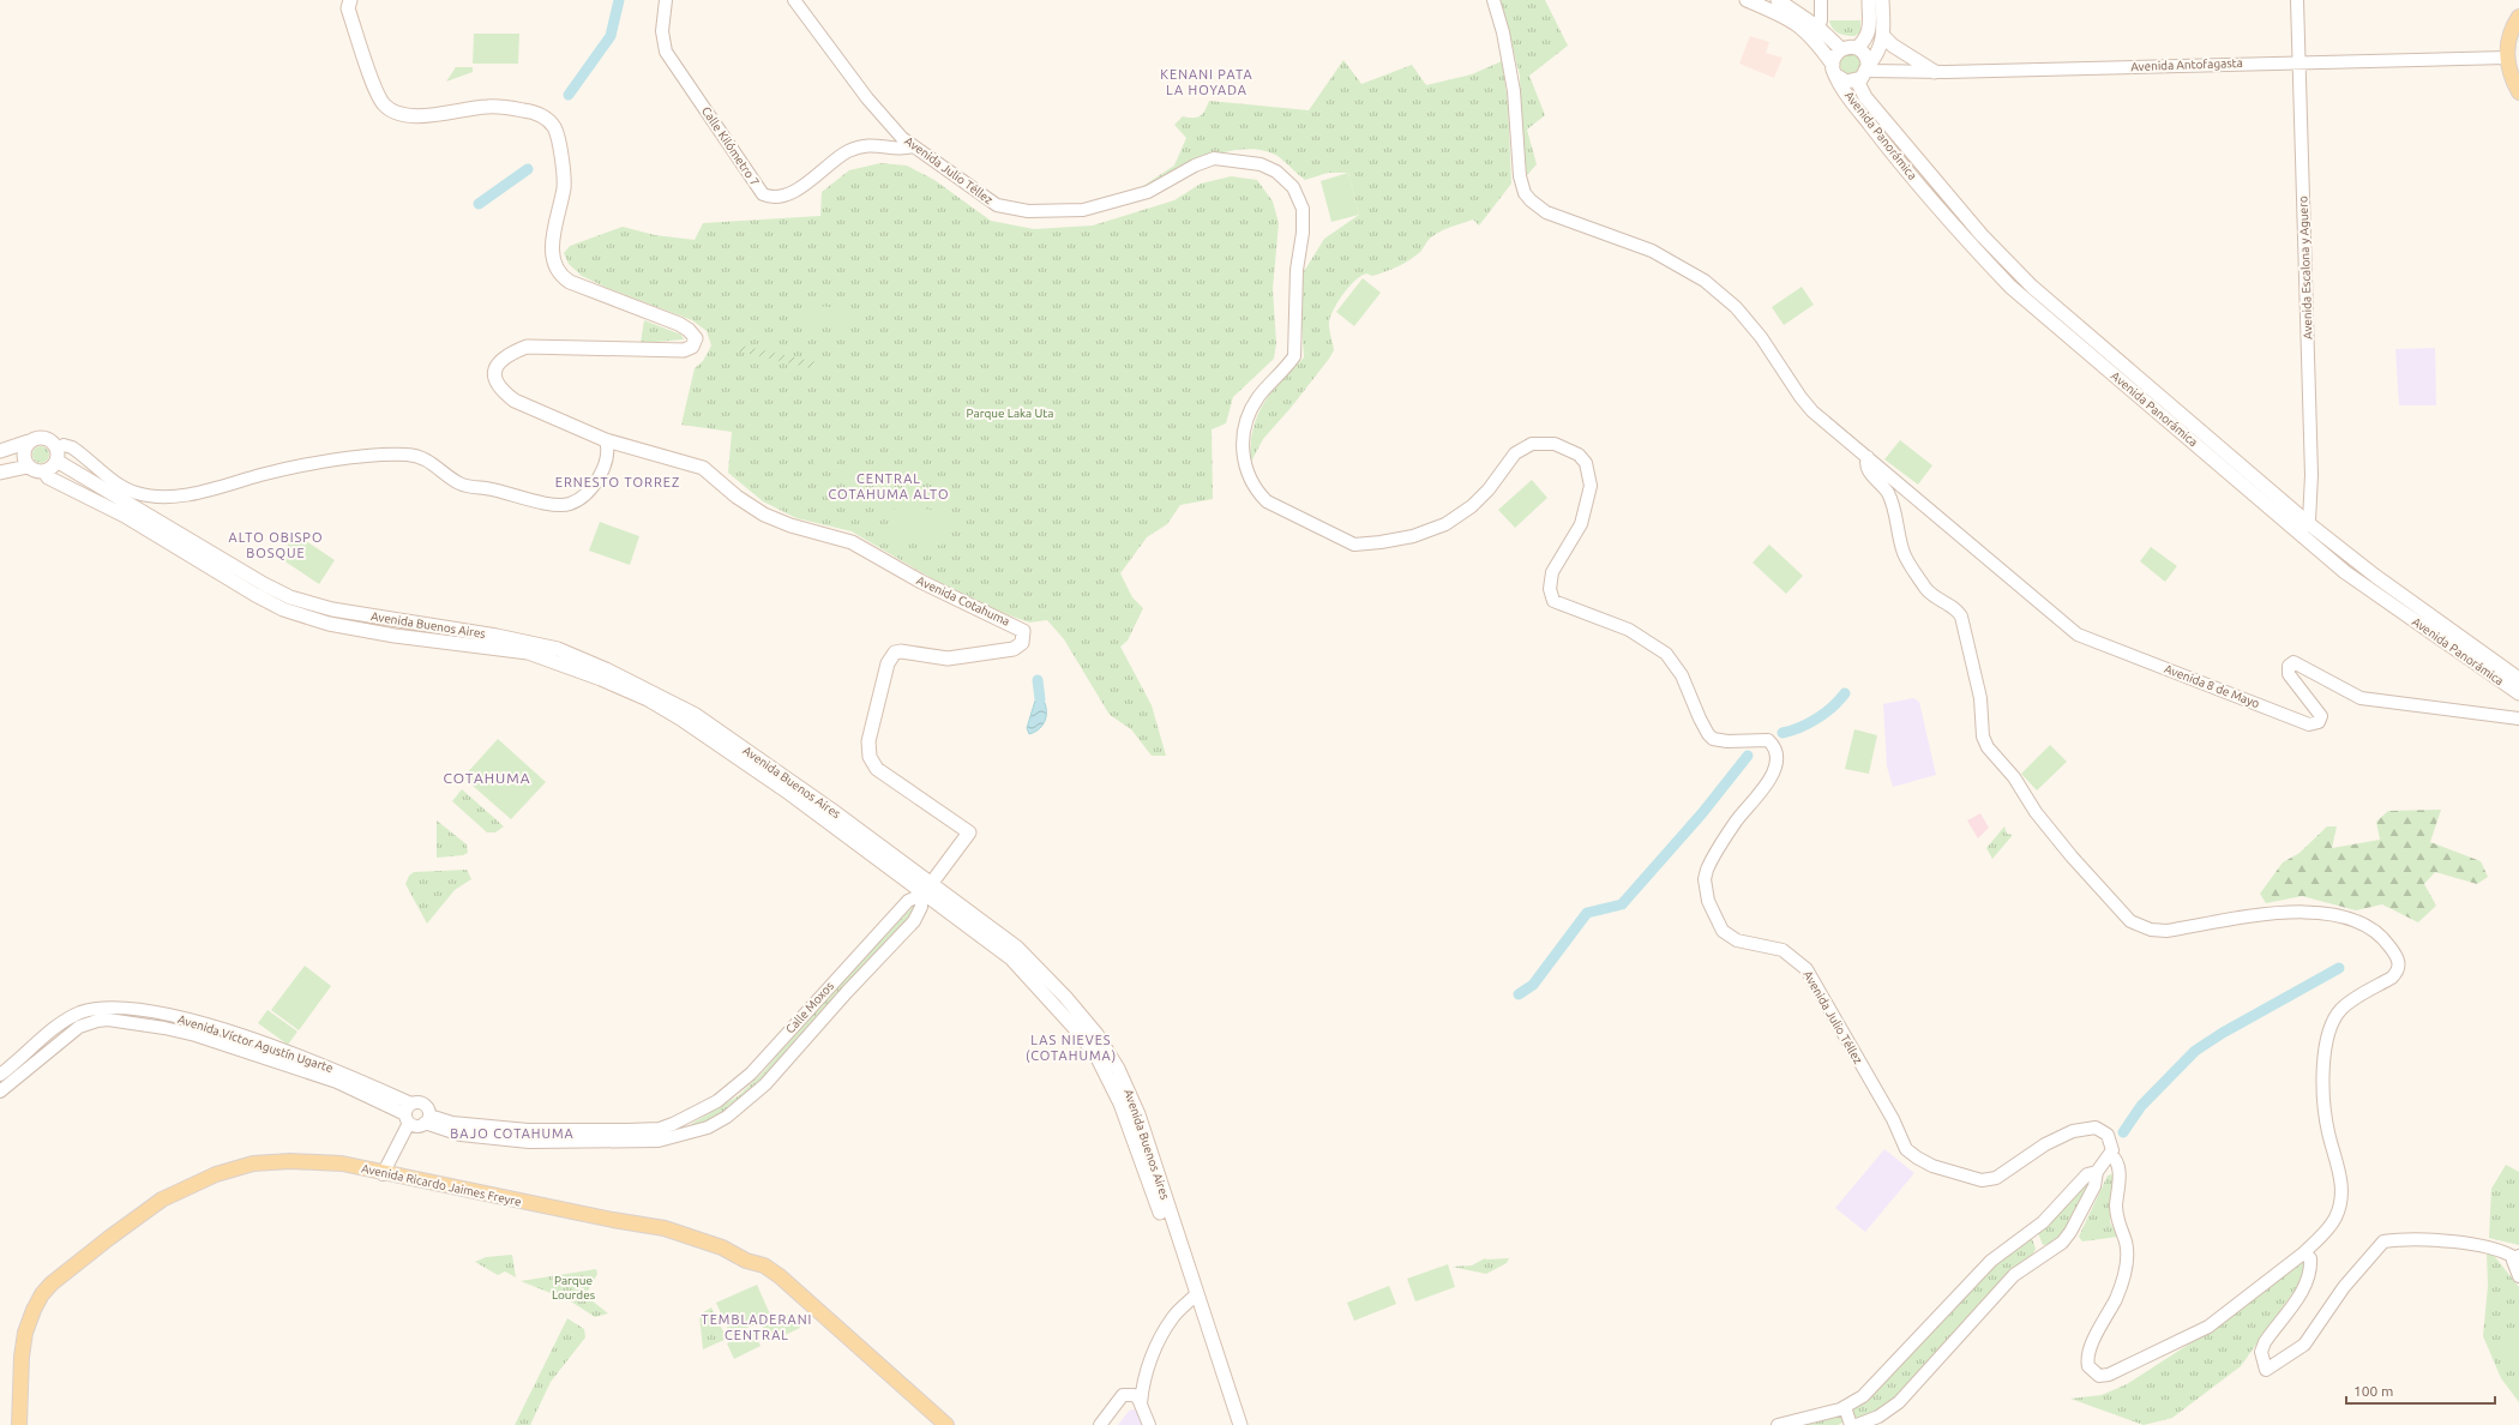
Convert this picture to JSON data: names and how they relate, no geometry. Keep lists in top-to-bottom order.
{
  "streets": {
    "main road": [
      "Avenida Panorámica",
      "Avenida Cotahuma",
      "Avenida Buenos Aires",
      "Avenida Ricardo Jaimes Freyre"
    ],
    "street": [
      "Avenida Antofagasta",
      "Calle Kilómetro 7",
      "Avenida Julio Téllez",
      "Avenida Escalona y Aguero",
      "Avenida 8 de Mayo",
      "Calle Moxos",
      "Avenida Víctor Agustín Ugarte"
    ]
  },
  "crossings": [
    ["Avenida Antofagasta", "Avenida Panorámica"],
    ["Avenida Antofagasta", "Avenida Escalona y Aguero"],
    ["Avenida Panorámica", "Avenida Escalona y Aguero"],
    ["Calle Kilómetro 7", "Avenida Julio Téllez"],
    ["Avenida Cotahuma", "Avenida Buenos Aires"],
    ["Avenida Cotahuma", "Calle Moxos"],
    ["Avenida Buenos Aires", "Calle Moxos"],
    ["Calle Moxos", "Avenida Víctor Agustín Ugarte"]
  ],
  "districts": [
    "KENANI PATA LA HOYADA",
    "CENTRAL COTAHUMA ALTO",
    "ERNESTO TORREZ",
    "ALTO OBISPO BOSQUE",
    "COTAHUMA",
    "LAS NIEVES (COTAHUMA)",
    "BAJO COTAHUMA",
    "TEMBLADERANI CENTRAL"
  ],
  "parks": ["Parque Laka Uta", "Parque Lourdes"],
  "scale_bar": "100 m"
}
